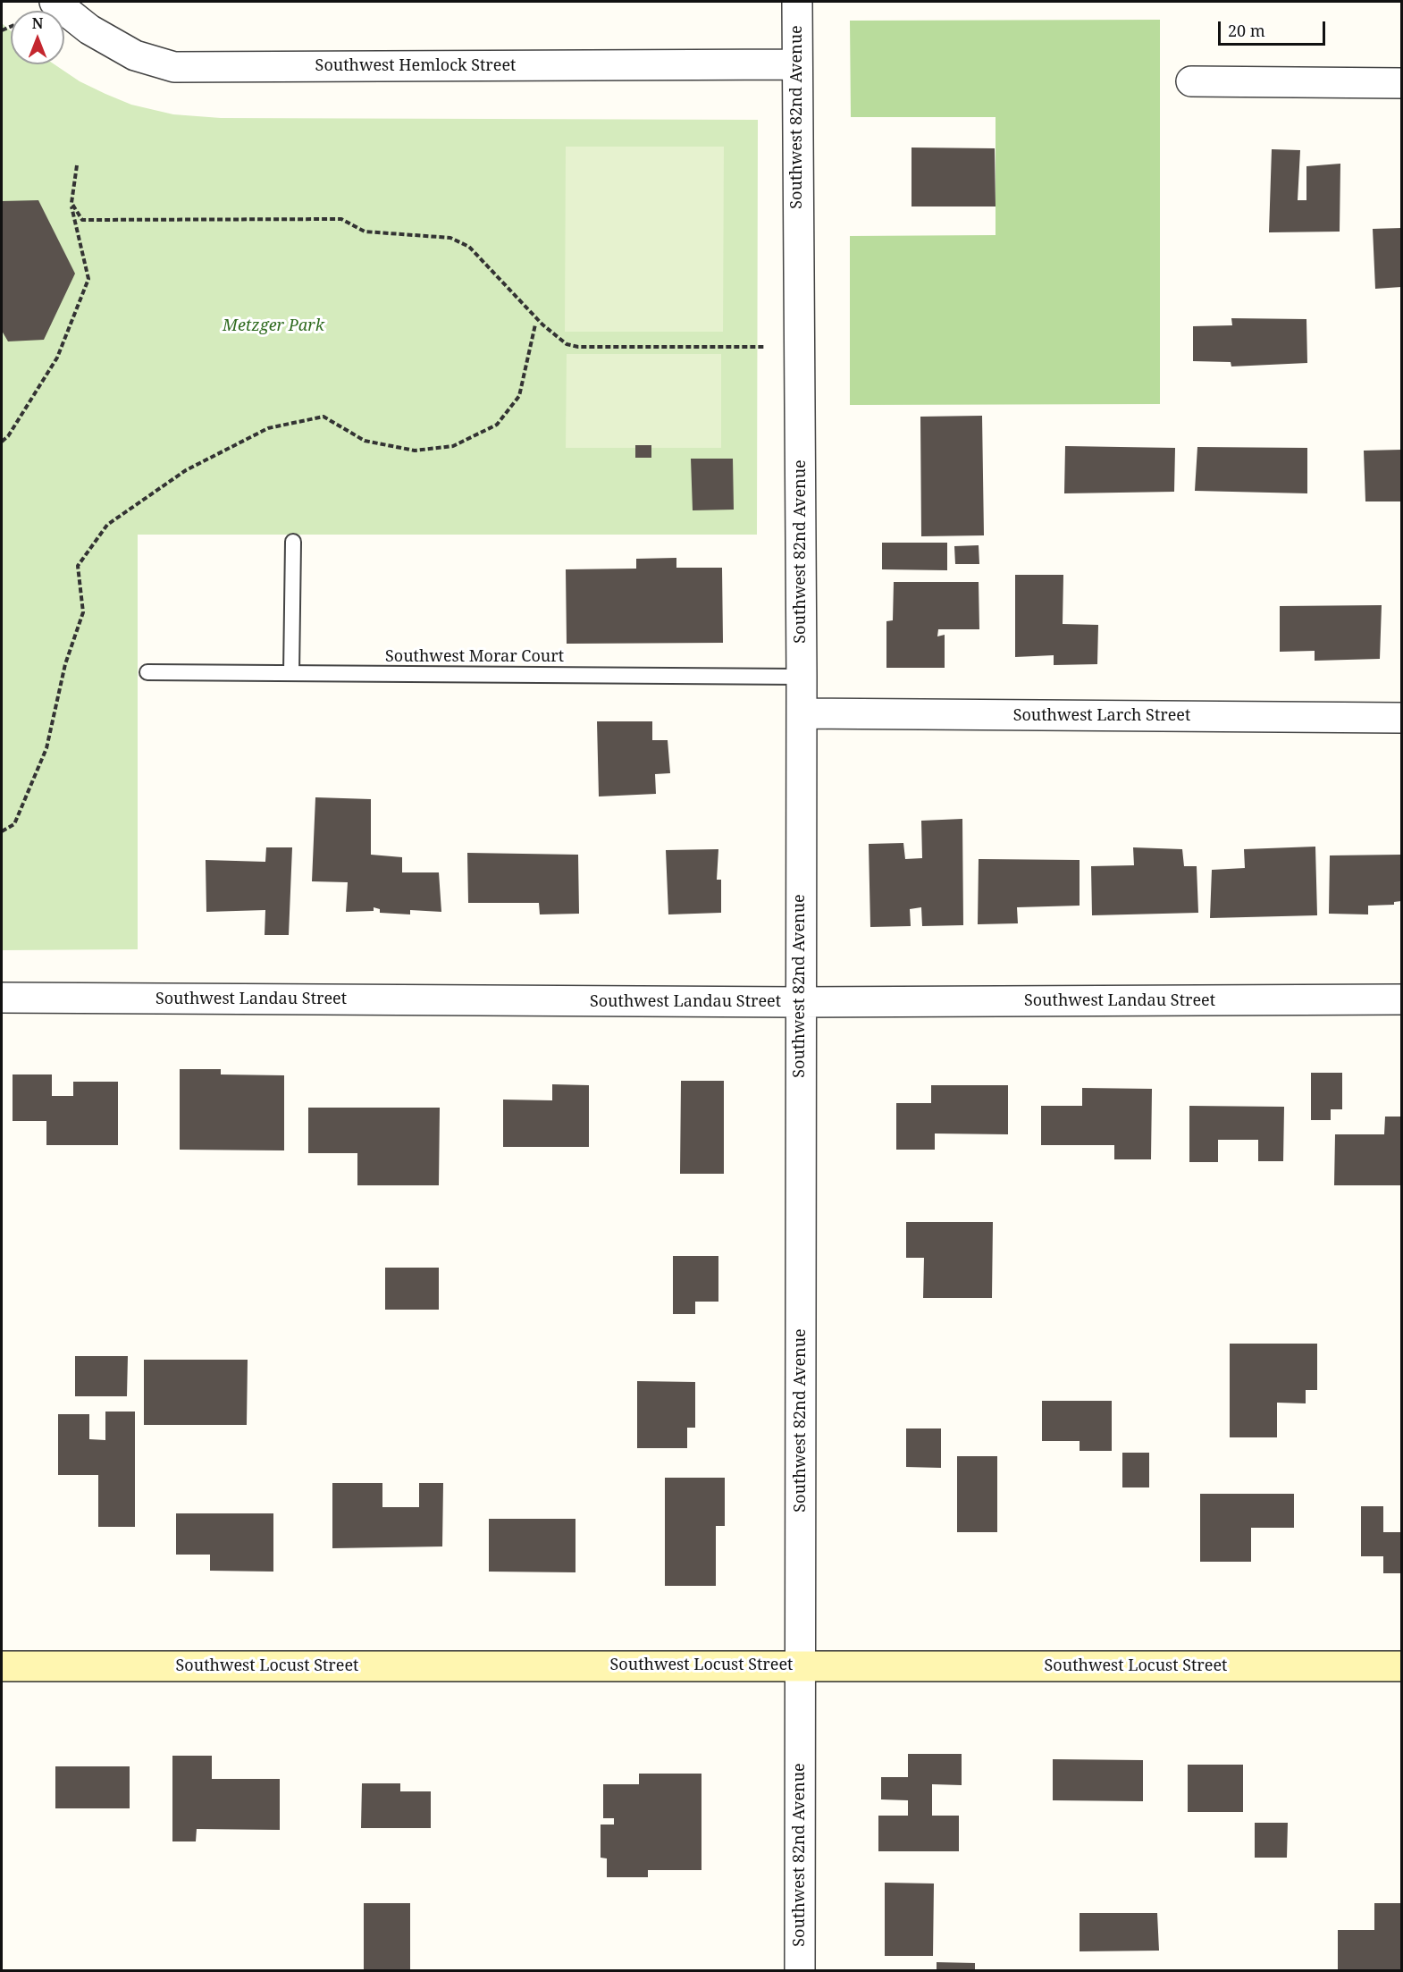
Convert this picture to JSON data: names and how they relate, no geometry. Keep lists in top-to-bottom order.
{
  "streets": {
    "street": [
      "Southwest Hemlock Street",
      "Southwest 82nd Avenue",
      "Southwest Larch Street",
      "Southwest Landau Street",
      "Southwest Locust Street"
    ],
    "lane": ["Southwest Morar Court"]
  },
  "crossings": [
    ["Southwest Hemlock Street", "Southwest 82nd Avenue"],
    ["Southwest 82nd Avenue", "Southwest Morar Court"],
    ["Southwest 82nd Avenue", "Southwest Larch Street"],
    ["Southwest 82nd Avenue", "Southwest Landau Street"],
    ["Southwest 82nd Avenue", "Southwest Locust Street"]
  ],
  "parks": ["Metzger Park"],
  "scale_bar": "20 m",
  "north": "top"
}
